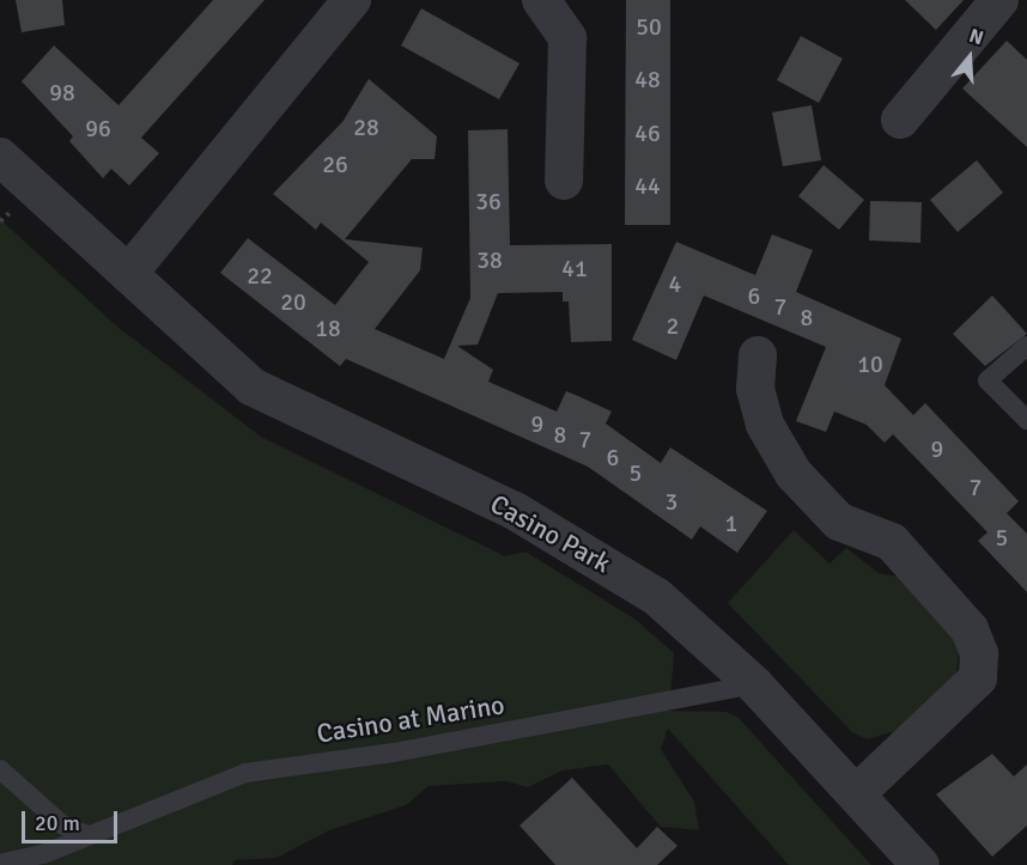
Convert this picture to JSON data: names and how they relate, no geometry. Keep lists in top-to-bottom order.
{
  "streets": {
    "street": ["Casino Park"],
    "lane": ["Casino at Marino"]
  },
  "crossings": [
    ["Casino Park", "Casino at Marino"]
  ],
  "house_numbers": [
    "50",
    "48",
    "98",
    "28",
    "96",
    "46",
    "26",
    "44",
    "36",
    "38",
    "41",
    "22",
    "4",
    "6",
    "20",
    "7",
    "8",
    "2",
    "18",
    "10",
    "9",
    "8",
    "7",
    "9",
    "6",
    "5",
    "7",
    "3",
    "1",
    "5"
  ],
  "scale_bar": "20 m",
  "north": "top"
}
